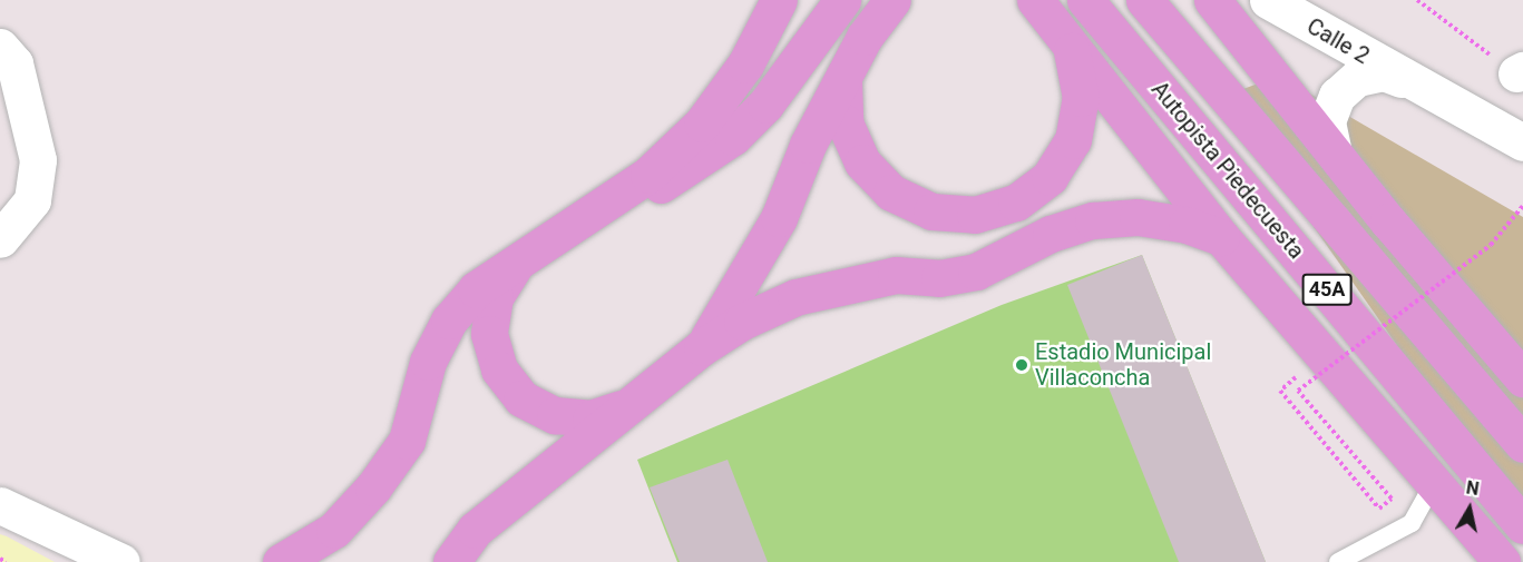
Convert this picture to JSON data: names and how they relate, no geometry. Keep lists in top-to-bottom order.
{
  "streets": {
    "highway": ["Autopista Piedecuesta", "45A"],
    "street": ["Calle 2"]
  },
  "places": ["Estadio Municipal Villaconcha"],
  "north": "top"
}
